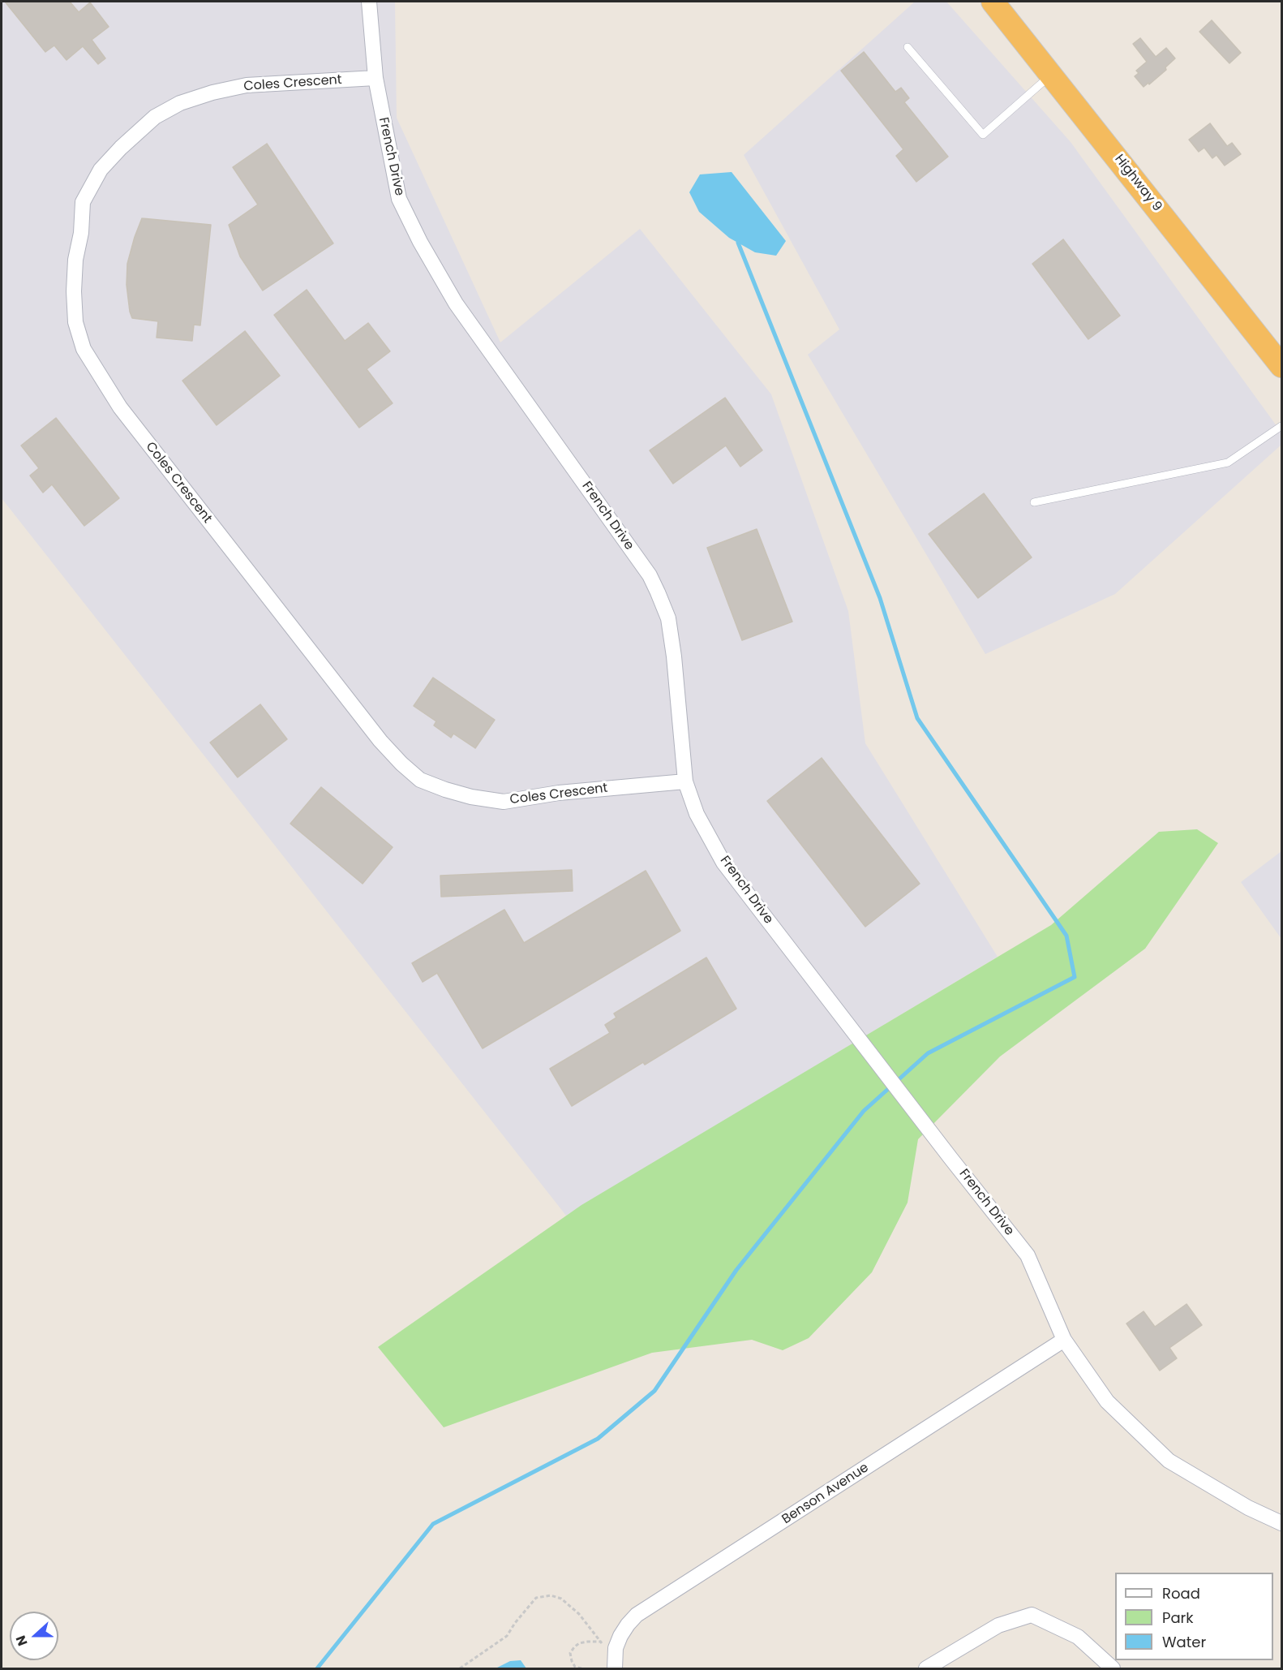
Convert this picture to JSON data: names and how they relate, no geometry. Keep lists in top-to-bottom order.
{
  "streets": {
    "highway": ["Highway 9"],
    "street": ["Coles Crescent", "French Drive", "Benson Avenue"]
  },
  "crossings": [
    ["Coles Crescent", "French Drive"],
    ["French Drive", "Benson Avenue"]
  ],
  "legend": ["Road", "Park", "Water"],
  "north": "left"
}
